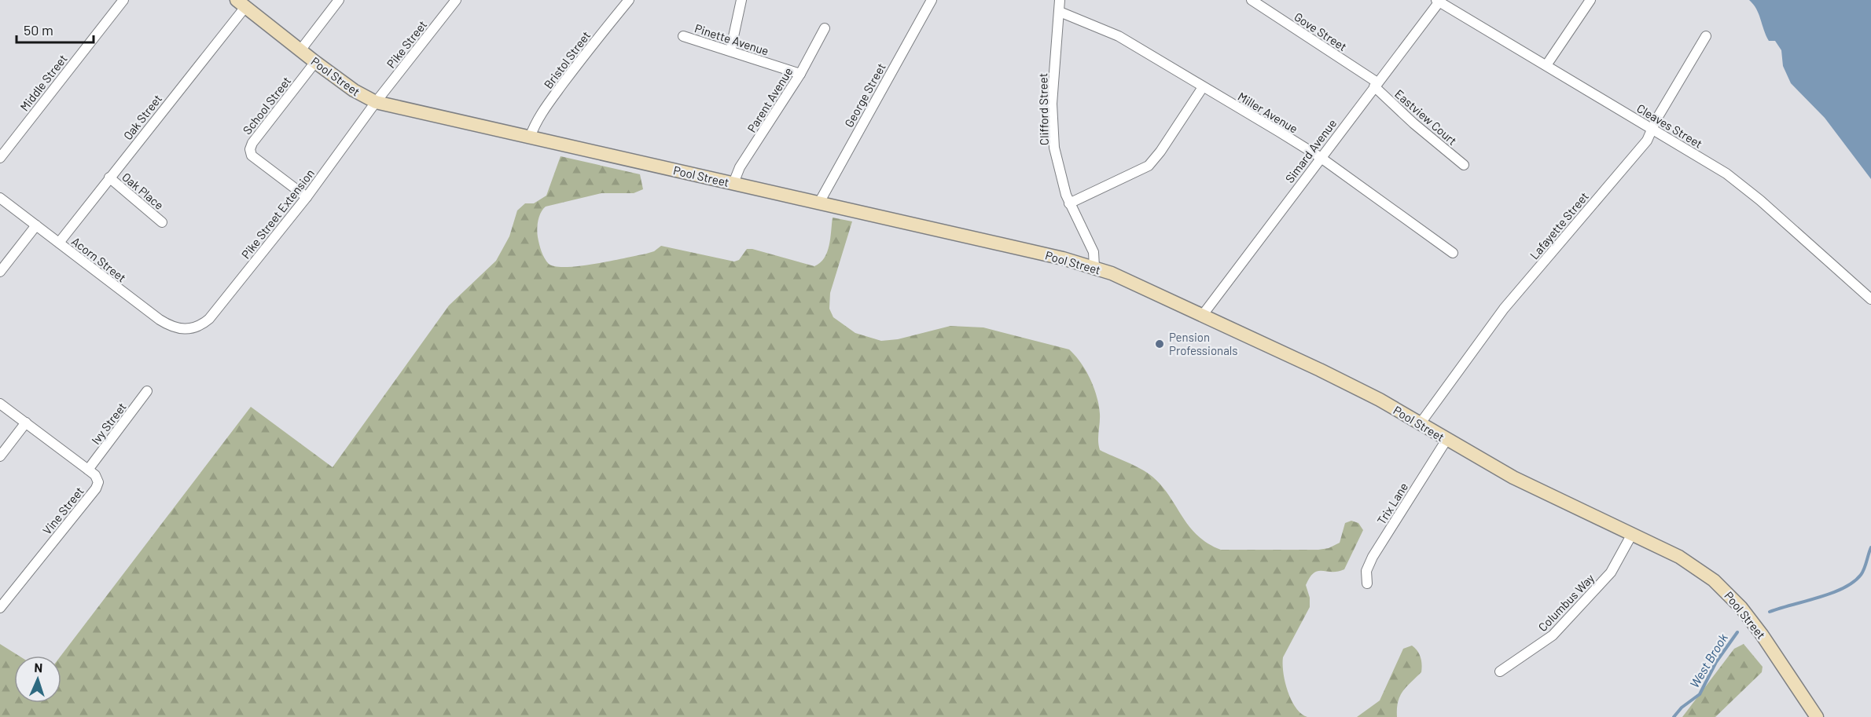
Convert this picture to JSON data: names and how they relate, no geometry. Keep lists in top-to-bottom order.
{
  "streets": {
    "main road": ["Pool Street"],
    "street": [
      "Gove Street",
      "Pinette Avenue",
      "Pike Street",
      "Bristol Street",
      "Middle Street",
      "George Street",
      "Parent Avenue",
      "School Street",
      "Clifford Street",
      "Miller Avenue",
      "Oak Street",
      "Eastview Court",
      "Cleaves Street",
      "Simard Avenue",
      "Oak Place",
      "Pike Street Extension",
      "Lafayette Street",
      "Acorn Street",
      "Ivy Street",
      "Trix Lane",
      "Vine Street",
      "Columbus Way"
    ]
  },
  "crossings": [
    ["Gove Street", "Eastview Court"],
    ["Gove Street", "Simard Avenue"],
    ["Pinette Avenue", "Parent Avenue"],
    ["Pike Street", "Pool Street"],
    ["Pike Street", "Pike Street Extension"],
    ["Bristol Street", "Pool Street"],
    ["Pool Street", "George Street"],
    ["Pool Street", "Parent Avenue"],
    ["Pool Street", "School Street"],
    ["Pool Street", "Clifford Street"],
    ["Pool Street", "Oak Street"],
    ["Pool Street", "Simard Avenue"],
    ["Pool Street", "Pike Street Extension"],
    ["Pool Street", "Lafayette Street"],
    ["Pool Street", "Trix Lane"],
    ["Pool Street", "Columbus Way"],
    ["School Street", "Pike Street Extension"],
    ["Clifford Street", "Miller Avenue"],
    ["Miller Avenue", "Simard Avenue"],
    ["Oak Street", "Oak Place"],
    ["Oak Street", "Acorn Street"],
    ["Eastview Court", "Simard Avenue"],
    ["Cleaves Street", "Simard Avenue"],
    ["Cleaves Street", "Lafayette Street"],
    ["Pike Street Extension", "Acorn Street"],
    ["Ivy Street", "Vine Street"]
  ],
  "water": ["West Brook"],
  "places": ["Pension Professionals"],
  "scale_bar": "50 m",
  "north": "top"
}
